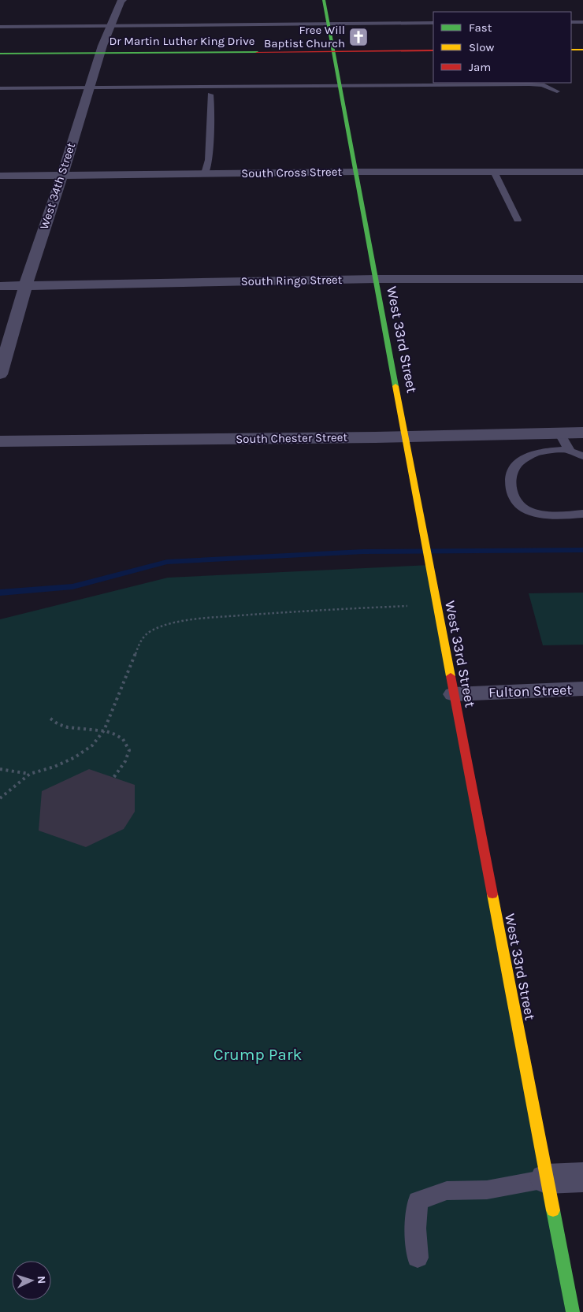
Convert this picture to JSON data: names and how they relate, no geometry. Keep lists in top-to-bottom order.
{
  "streets": {
    "street": [
      "Dr Martin Luther King Drive",
      "South Cross Street",
      "West 34th Street",
      "South Ringo Street",
      "West 33rd Street",
      "South Chester Street",
      "Fulton Street"
    ]
  },
  "crossings": [
    ["Dr Martin Luther King Drive", "West 34th Street"],
    ["Dr Martin Luther King Drive", "West 33rd Street"],
    ["South Cross Street", "West 34th Street"],
    ["South Cross Street", "West 33rd Street"],
    ["West 34th Street", "South Ringo Street"],
    ["South Ringo Street", "West 33rd Street"],
    ["West 33rd Street", "South Chester Street"],
    ["West 33rd Street", "Fulton Street"]
  ],
  "parks": ["Crump Park"],
  "places": {
    "church": ["Free Will Baptist Church"]
  },
  "legend": ["Fast", "Slow", "Jam"],
  "north": "right"
}
